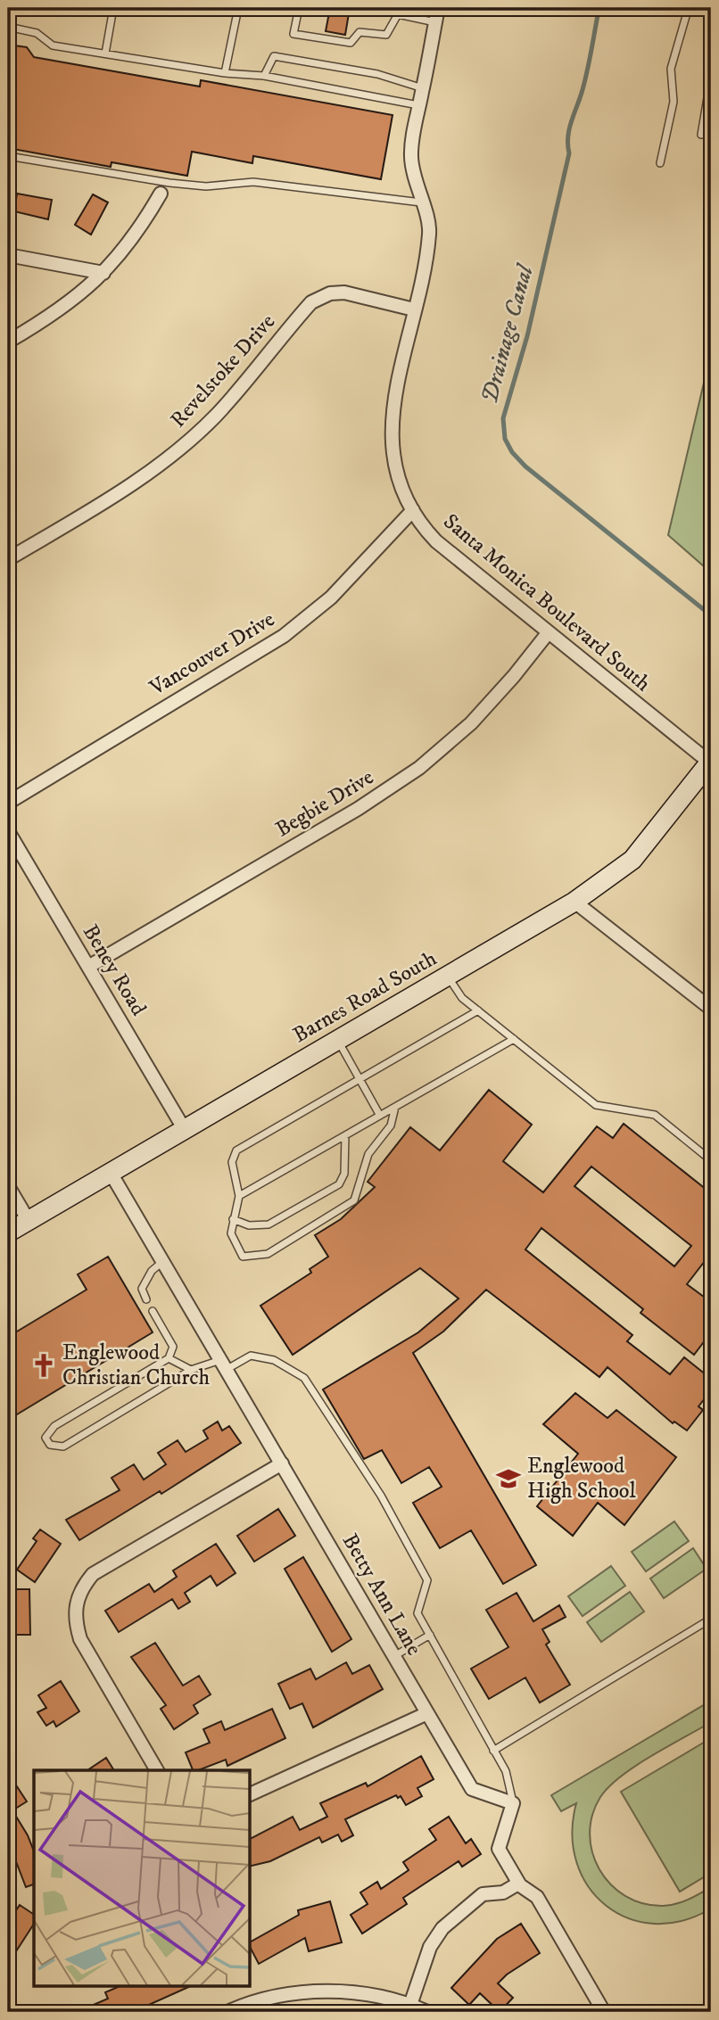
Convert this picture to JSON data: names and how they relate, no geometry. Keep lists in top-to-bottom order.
{
  "streets": {
    "street": [
      "Revelstoke Drive",
      "Santa Monica Boulevard South",
      "Vancouver Drive",
      "Begbie Drive",
      "Beney Road",
      "Barnes Road South",
      "Betty Ann Lane"
    ]
  },
  "crossings": [
    ["Revelstoke Drive", "Santa Monica Boulevard South"],
    ["Santa Monica Boulevard South", "Vancouver Drive"],
    ["Santa Monica Boulevard South", "Begbie Drive"],
    ["Santa Monica Boulevard South", "Barnes Road South"],
    ["Begbie Drive", "Beney Road"],
    ["Beney Road", "Barnes Road South"],
    ["Barnes Road South", "Betty Ann Lane"]
  ],
  "water": ["Drainage Canal"],
  "places": {
    "church": ["Englewood Christian Church"],
    "school or university": ["Englewood High School"]
  }
}
